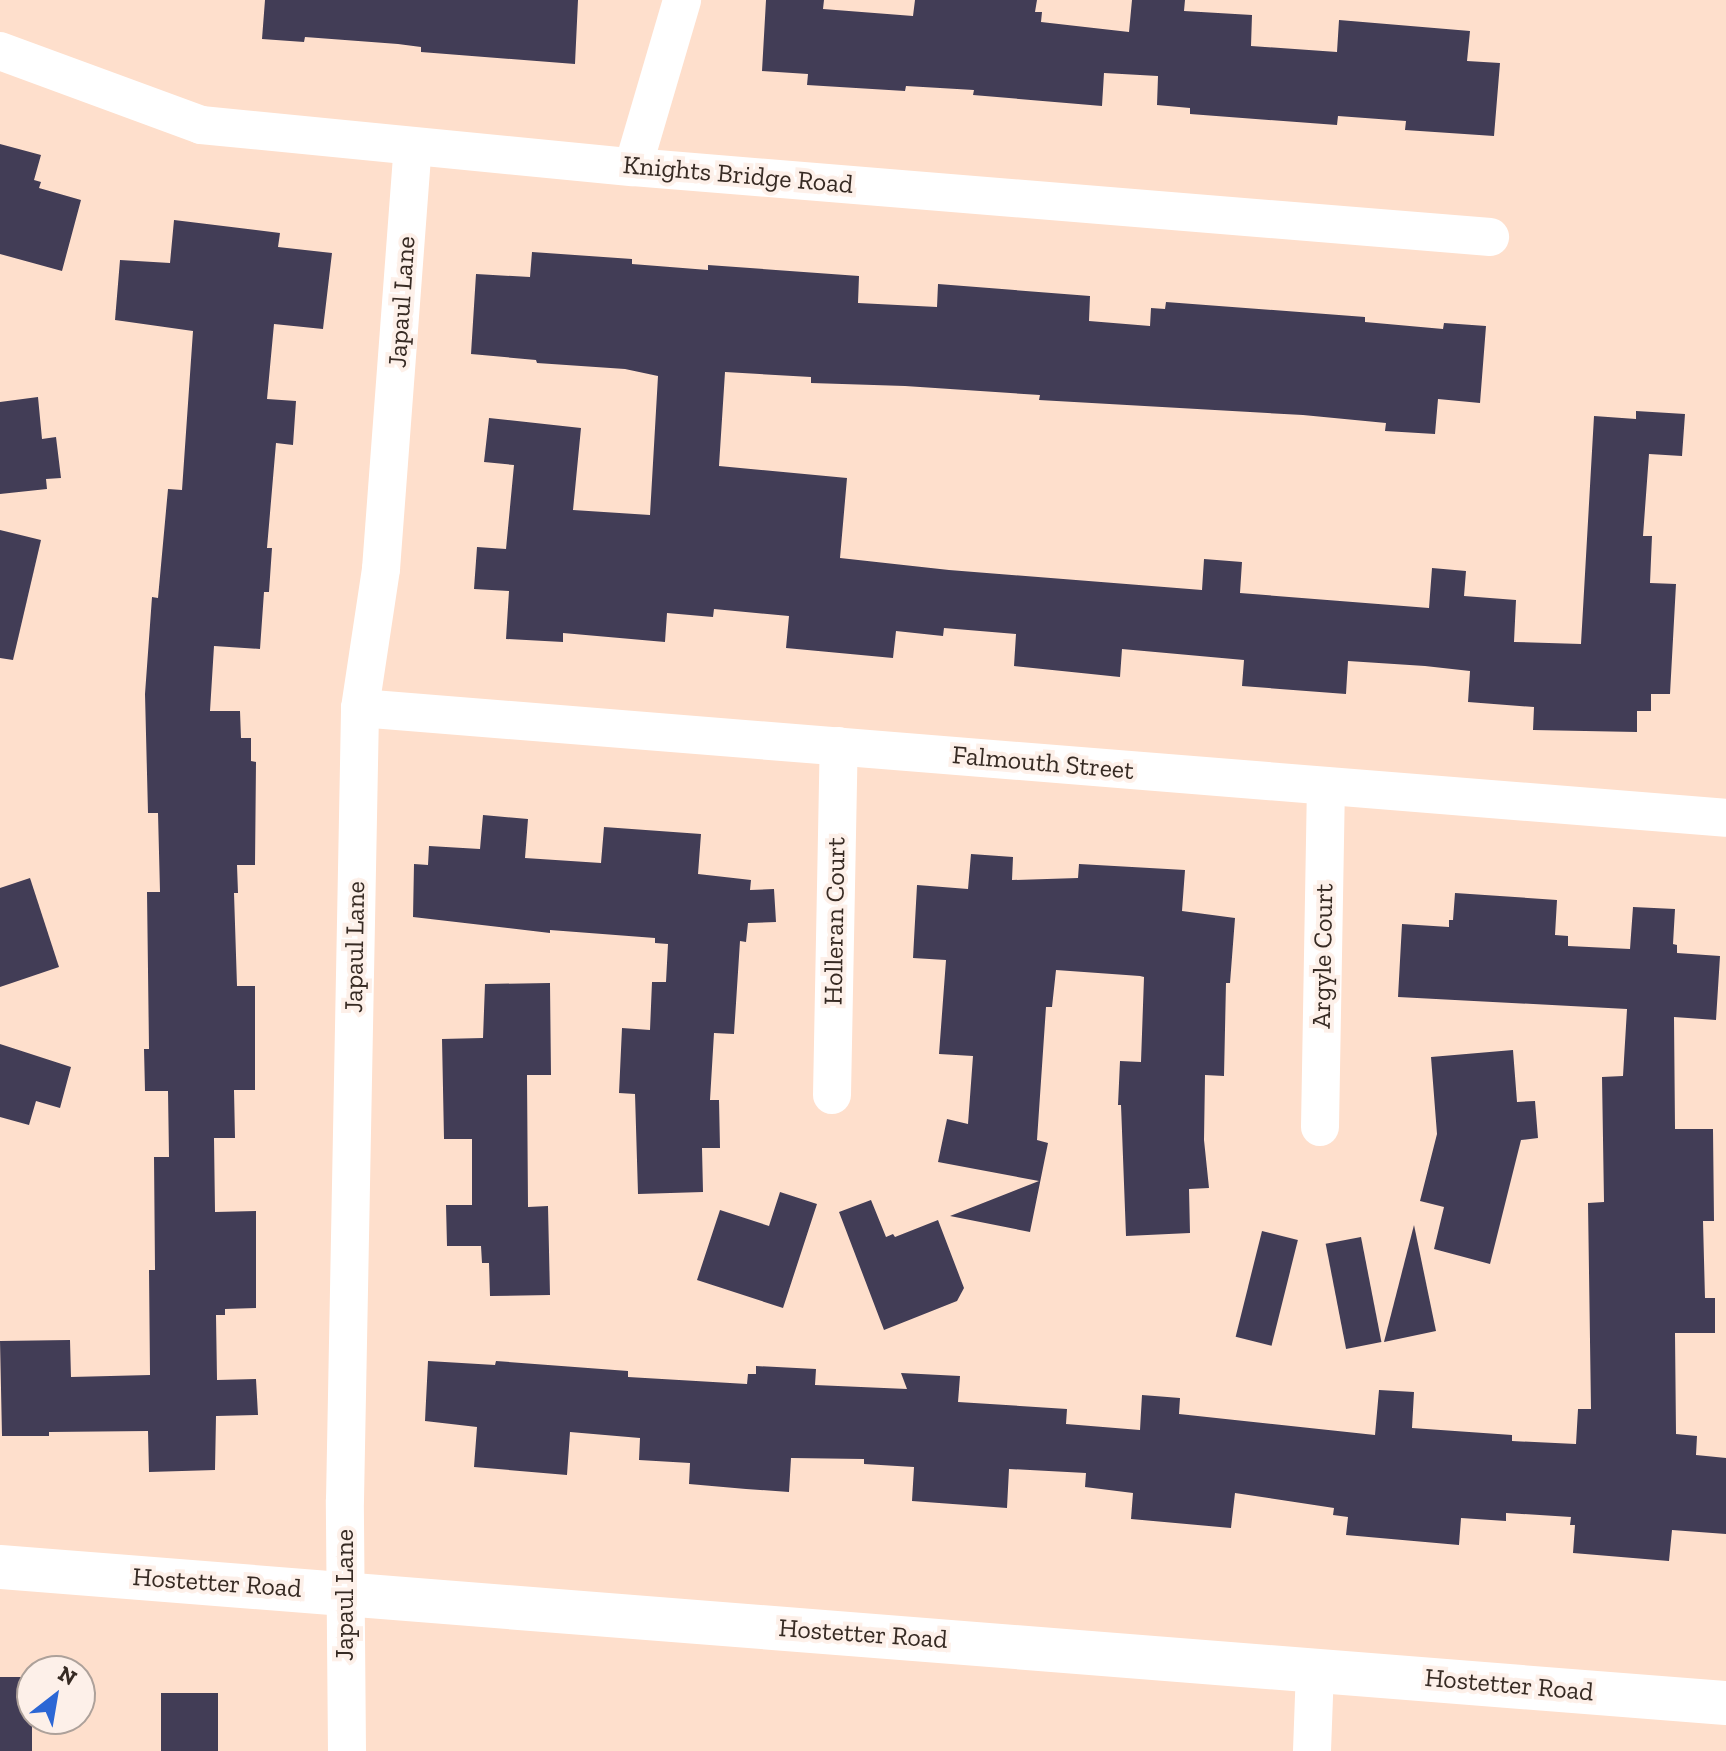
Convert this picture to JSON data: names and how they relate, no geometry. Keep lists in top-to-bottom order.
{
  "streets": {
    "main road": ["Hostetter Road"],
    "street": [
      "Knights Bridge Road",
      "Japaul Lane",
      "Falmouth Street",
      "Holleran Court",
      "Argyle Court"
    ]
  },
  "crossings": [
    ["Knights Bridge Road", "Japaul Lane"],
    ["Japaul Lane", "Falmouth Street"],
    ["Japaul Lane", "Hostetter Road"],
    ["Falmouth Street", "Holleran Court"],
    ["Falmouth Street", "Argyle Court"]
  ],
  "north": "top right"
}
